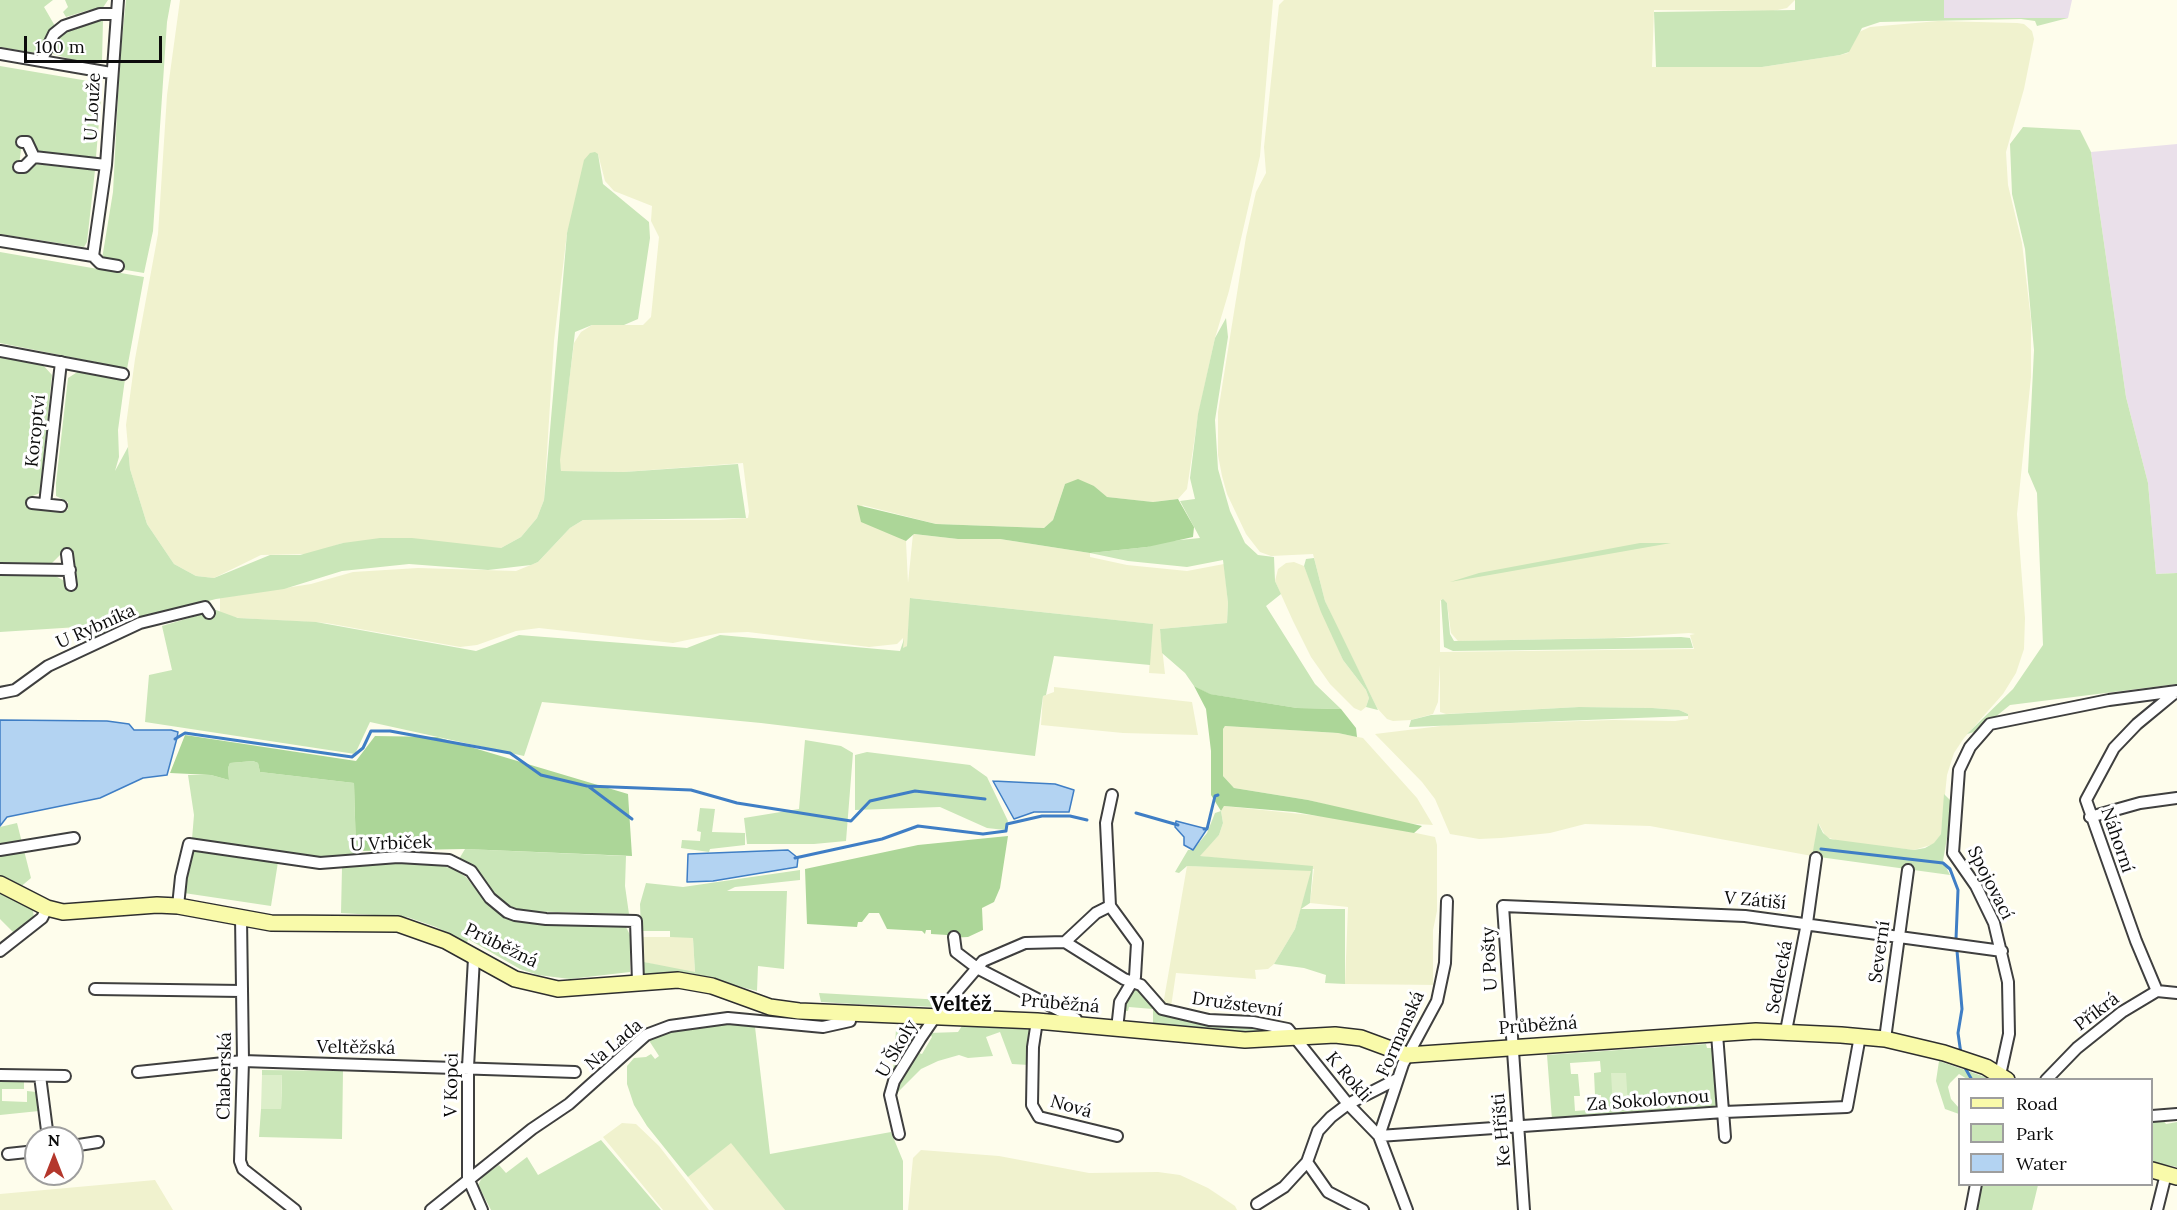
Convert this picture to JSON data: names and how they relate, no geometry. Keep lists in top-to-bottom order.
{
  "streets": {
    "street": [
      "U Louže",
      "Koroptví",
      "U Rybníka",
      "Náhorní",
      "U Vrbiček",
      "Spojovací",
      "V Zátiší",
      "Průběžná",
      "Severní",
      "U Pošty",
      "Sedlecká",
      "Družstevní",
      "Příkrá",
      "Formanská",
      "Na Lada",
      "Veltěžská",
      "U Školy",
      "Chaberská",
      "K Rokli",
      "V Kopci",
      "Za Sokolovnou",
      "Nová",
      "Ke Hřišti"
    ]
  },
  "crossings": [
    ["Náhorní", "Spojovací"],
    ["Náhorní", "Příkrá"],
    ["U Vrbiček", "Průběžná"],
    ["Spojovací", "V Zátiší"],
    ["Spojovací", "Průběžná"],
    ["V Zátiší", "Severní"],
    ["V Zátiší", "U Pošty"],
    ["V Zátiší", "Sedlecká"],
    ["Průběžná", "Severní"],
    ["Průběžná", "U Pošty"],
    ["Průběžná", "Sedlecká"],
    ["Průběžná", "Družstevní"],
    ["Průběžná", "Formanská"],
    ["Průběžná", "Na Lada"],
    ["Průběžná", "U Školy"],
    ["Průběžná", "Chaberská"],
    ["Průběžná", "K Rokli"],
    ["Průběžná", "V Kopci"],
    ["Průběžná", "Za Sokolovnou"],
    ["Průběžná", "Nová"],
    ["Průběžná", "Ke Hřišti"],
    ["U Pošty", "Ke Hřišti"],
    ["Družstevní", "K Rokli"],
    ["Formanská", "K Rokli"],
    ["Formanská", "Za Sokolovnou"],
    ["Na Lada", "V Kopci"],
    ["Veltěžská", "Chaberská"],
    ["Veltěžská", "V Kopci"],
    ["K Rokli", "Za Sokolovnou"],
    ["Za Sokolovnou", "Ke Hřišti"]
  ],
  "districts": ["Veltěž"],
  "legend": ["Road", "Park", "Water"],
  "scale_bar": "100 m",
  "north": "top"
}
